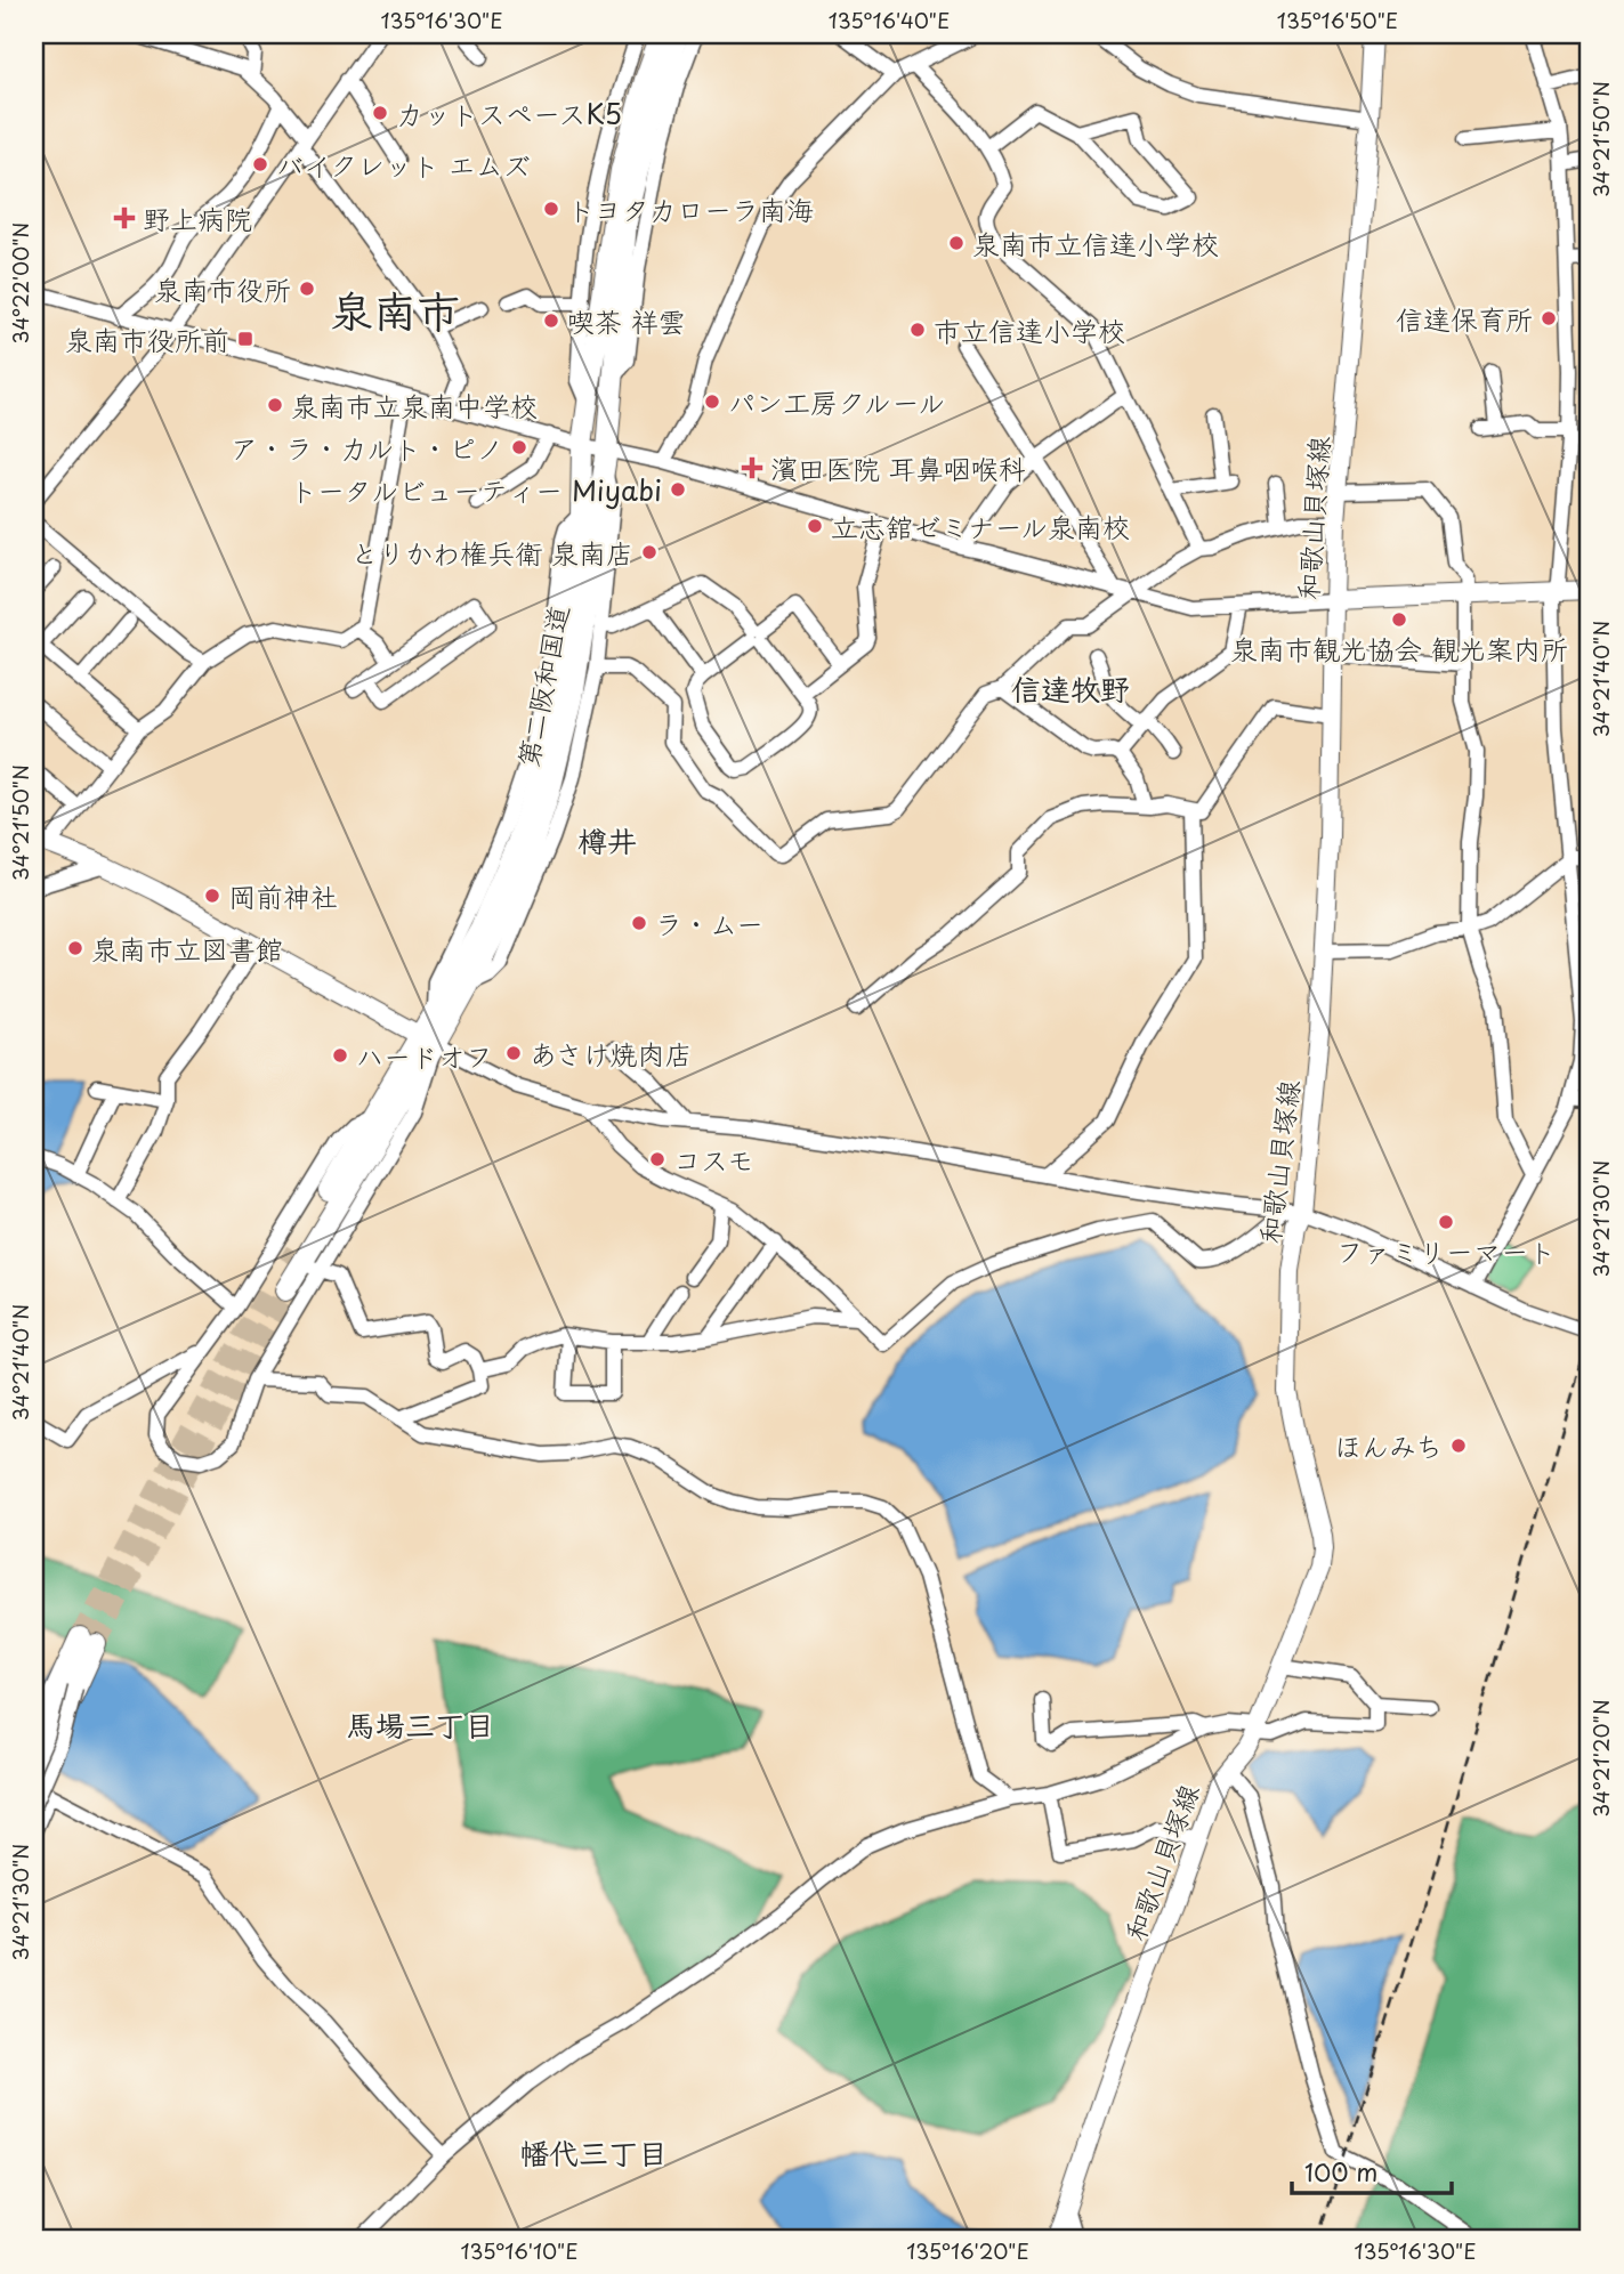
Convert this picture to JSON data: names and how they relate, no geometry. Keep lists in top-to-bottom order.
{
  "streets": {
    "highway": ["第二阪和国道"],
    "main road": ["和歌山貝塚線"]
  },
  "districts": [
    "泉南市",
    "信達牧野",
    "樽井",
    "馬場三丁目",
    "幡代三丁目"
  ],
  "places": {
    "other": [
      "カットスペースK5",
      "バイクレット エムズ",
      "トヨタカローラ南海",
      "泉南市立信達小学校",
      "泉南市役所",
      "信達保育所",
      "喫茶 祥雲",
      "市立信達小学校",
      "パン工房クルール",
      "泉南市立泉南中学校",
      "ア・ラ・カルト・ピノ",
      "トータルビューティー Miyabi",
      "立志舘ゼミナール泉南校",
      "とりかわ権兵衛 泉南店",
      "泉南市観光協会 観光案内所",
      "岡前神社",
      "ラ・ムー",
      "泉南市立図書館",
      "あさけ焼肉店",
      "ハードオフ",
      "コスモ",
      "ファミリーマート",
      "ほんみち"
    ],
    "health": ["野上病院", "濱田医院 耳鼻咽喉科"],
    "transit": ["泉南市役所前"]
  },
  "scale_bar": "100 m",
  "coordinates": [
    "135°16'30\"E",
    "135°16'40\"E",
    "135°16'50\"E",
    "34°21'50\"N",
    "34°22'00\"N",
    "34°21'40\"N",
    "34°21'30\"N",
    "34°21'20\"N",
    "135°16'10\"E",
    "135°16'20\"E"
  ]
}
